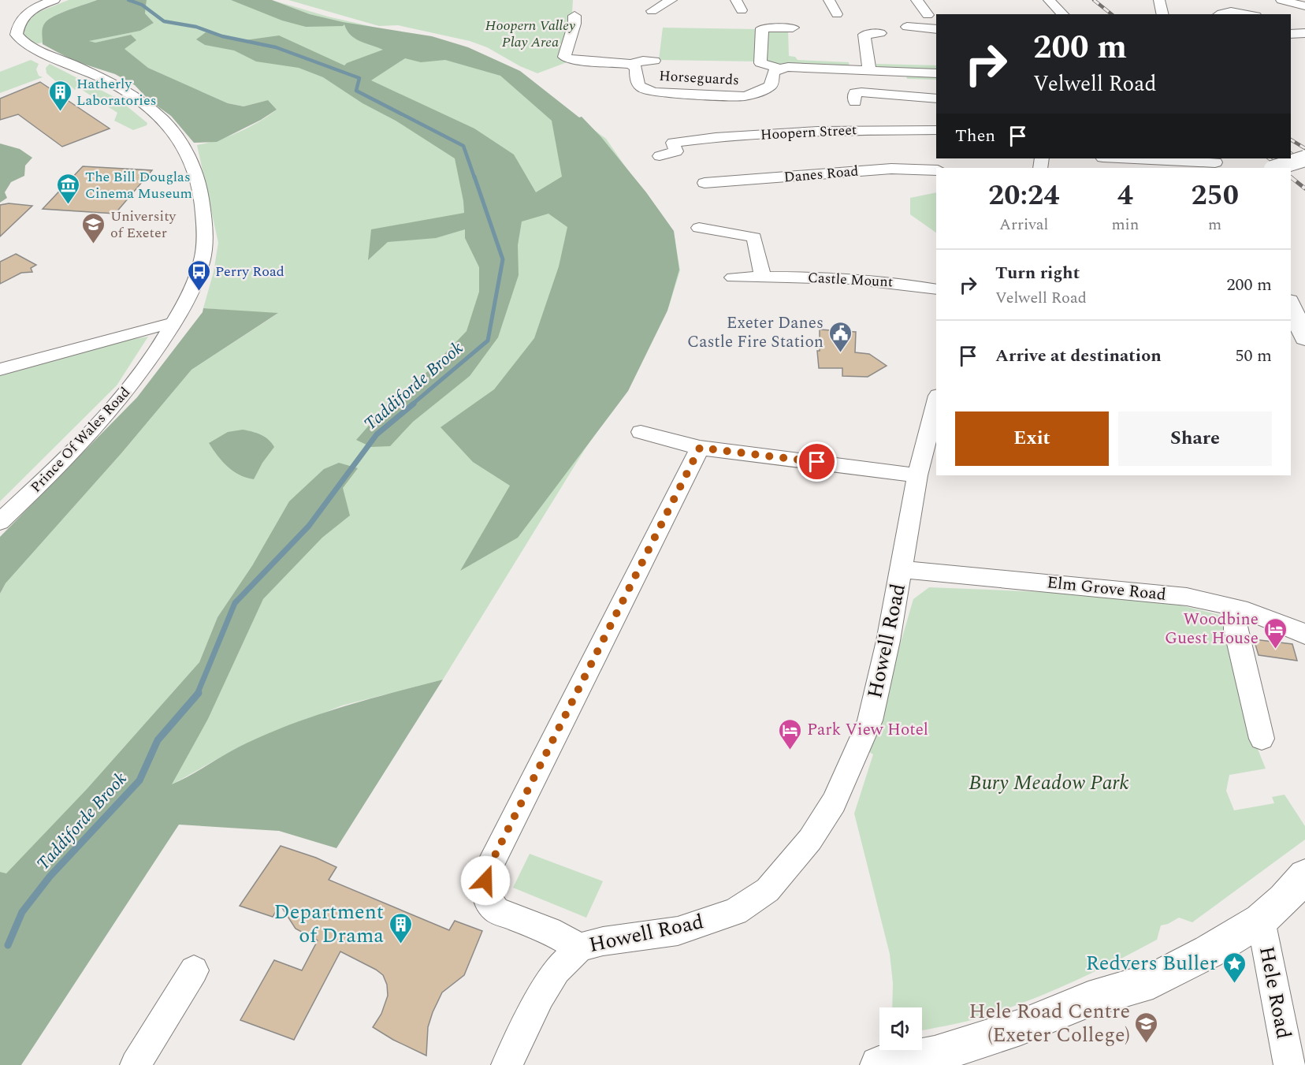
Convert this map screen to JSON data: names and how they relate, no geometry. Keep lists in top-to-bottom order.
{
  "streets": {
    "street": [
      "Horseguards",
      "Hoopern Street",
      "Danes Road",
      "Castle Mount",
      "Prince Of Wales Road",
      "Elm Grove Road",
      "Howell Road",
      "Hele Road"
    ]
  },
  "crossings": [
    ["Elm Grove Road", "Howell Road"]
  ],
  "water": ["Taddiforde Brook"],
  "parks": ["Hoopern Valley Play Area", "Bury Meadow Park"],
  "places": {
    "building": ["Hatherly Laboratories", "Department of Drama"],
    "museum": ["The Bill Douglas Cinema Museum"],
    "school or university": ["University of Exeter", "Hele Road Centre (Exeter College)"],
    "bus stop": ["Perry Road"],
    "public building": ["Exeter Danes Castle Fire Station"],
    "hotel": ["Woodbine Guest House", "Park View Hotel"],
    "place": ["Redvers Buller"]
  },
  "page": {
    "turn": ["200 m", "Velwell Road"],
    "then": "Then",
    "eta": [
      "20:24",
      "Arrival",
      "4",
      "min",
      "250",
      "m"
    ],
    "list": [
      {
        "name": "Turn right",
        "note": "Velwell Road",
        "value": "200 m"
      },
      {
        "name": "Arrive at destination",
        "value": "50 m"
      }
    ],
    "buttons": ["Exit", "Share"]
  }
}
